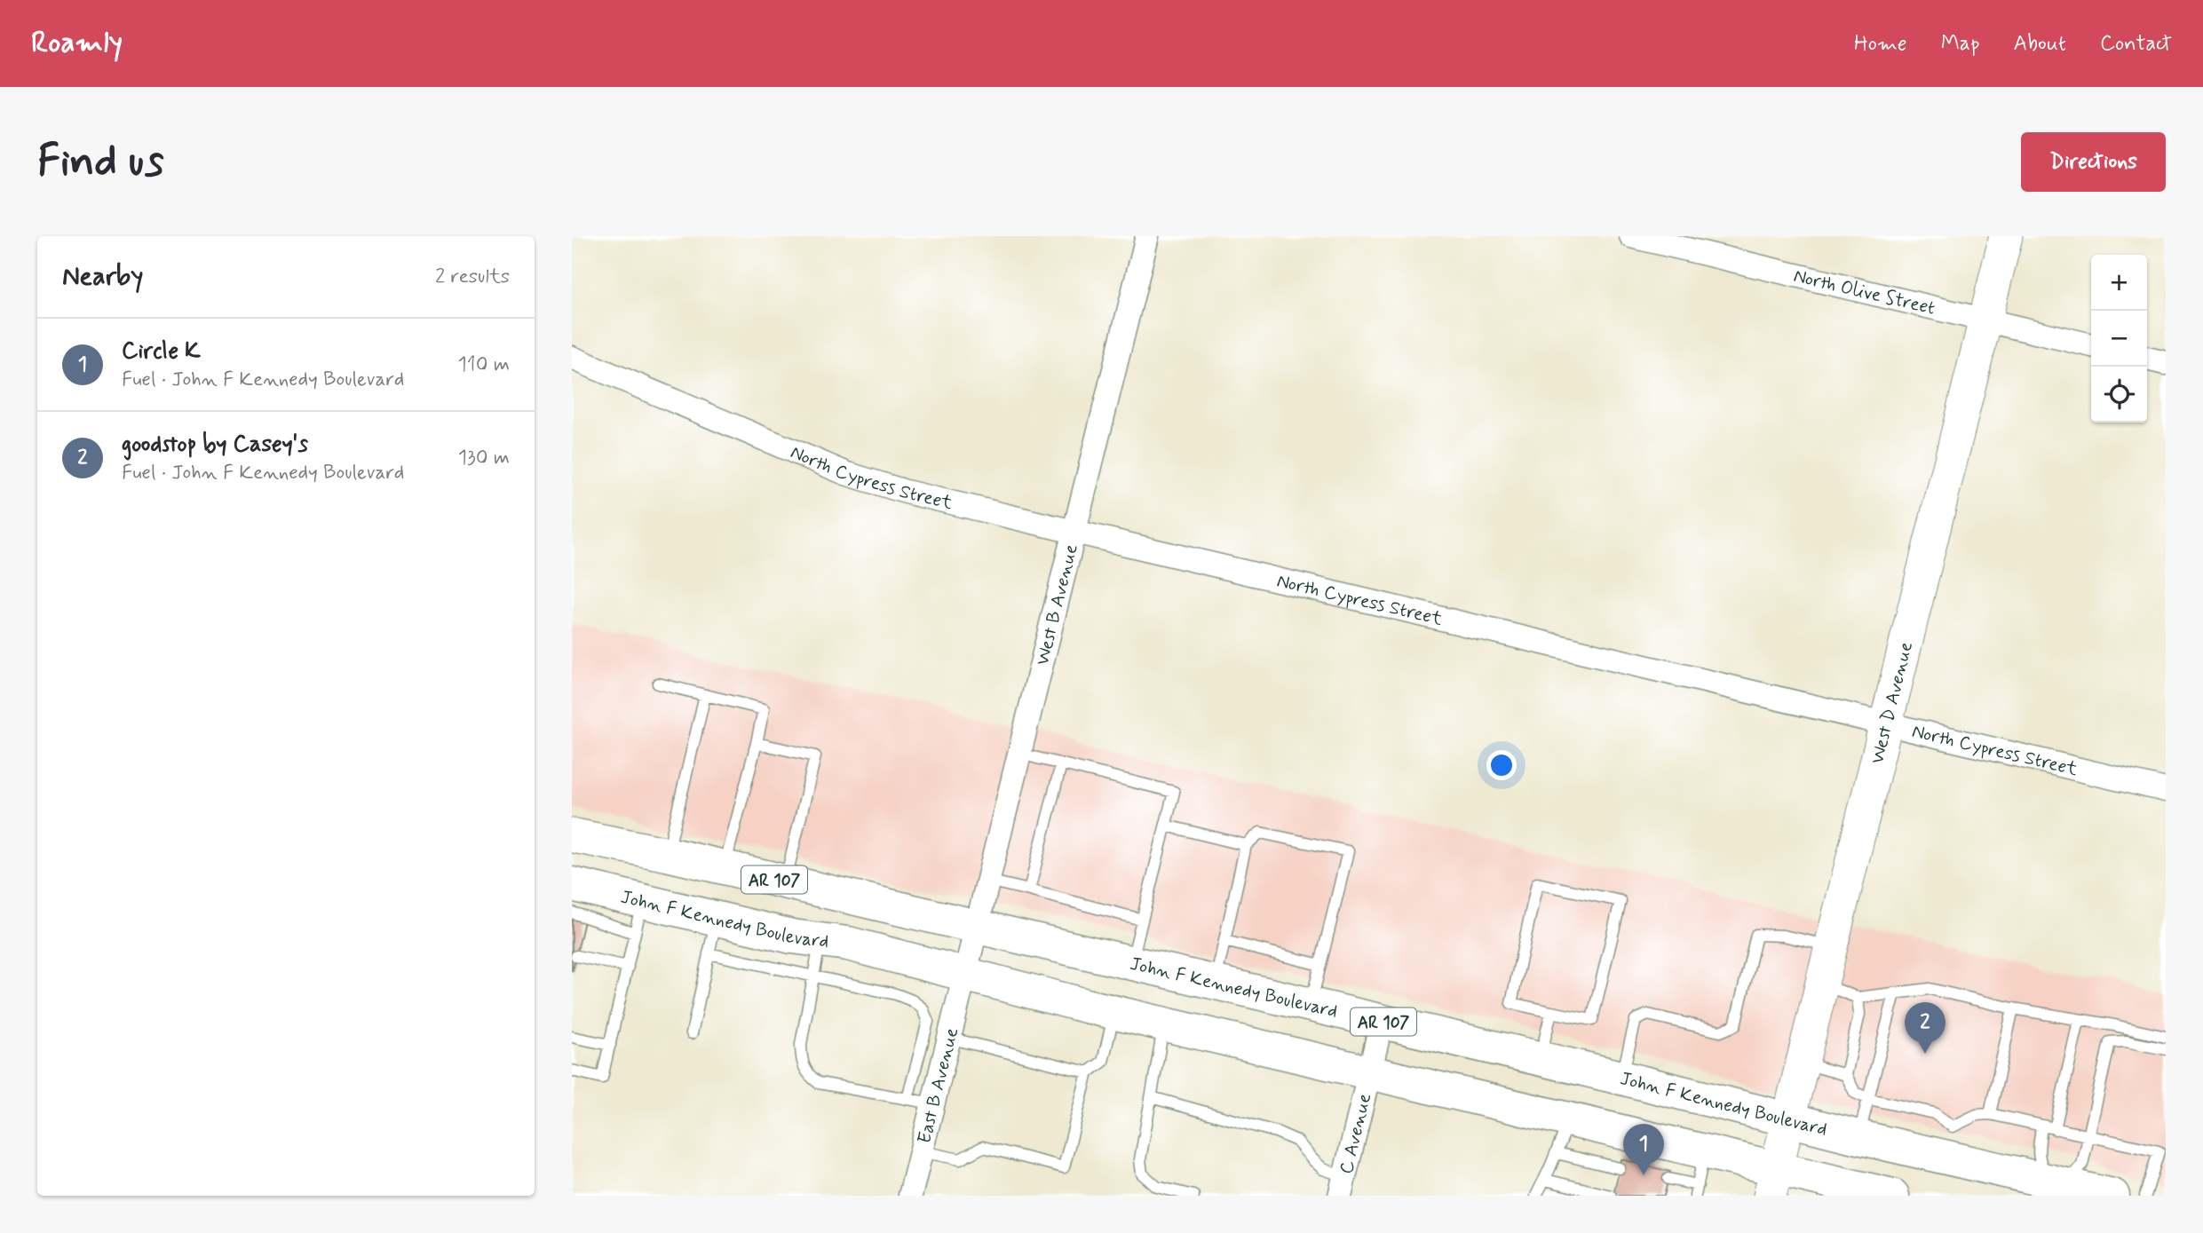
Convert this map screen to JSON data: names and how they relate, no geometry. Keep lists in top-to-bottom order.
{
  "streets": {
    "main road": ["AR 107", "John F Kennedy Boulevard"],
    "street": [
      "North Olive Street",
      "North Cypress Street",
      "West B Avenue",
      "West D Avenue",
      "East B Avenue",
      "C Avenue"
    ]
  },
  "crossings": [
    ["North Olive Street", "West D Avenue"],
    ["North Cypress Street", "West B Avenue"],
    ["North Cypress Street", "West D Avenue"],
    ["West B Avenue", "John F Kennedy Boulevard"],
    ["West B Avenue", "East B Avenue"],
    ["West D Avenue", "John F Kennedy Boulevard"],
    ["John F Kennedy Boulevard", "East B Avenue"],
    ["John F Kennedy Boulevard", "C Avenue"]
  ],
  "page": {
    "header": "Roamly",
    "nav": [
      "Home",
      "Map",
      "About",
      "Contact"
    ],
    "buttons": "Directions",
    "title": "Find us",
    "heading": ["Nearby", "2 results"],
    "map_buttons": ["+", "−"],
    "list": [
      {
        "mark": "1",
        "name": "Circle K",
        "note": "Fuel · John F Kennedy Boulevard",
        "value": "110 m"
      },
      {
        "mark": "2",
        "name": "goodstop by Casey's",
        "note": "Fuel · John F Kennedy Boulevard",
        "value": "130 m"
      }
    ],
    "pins": ["2", "1"]
  }
}
